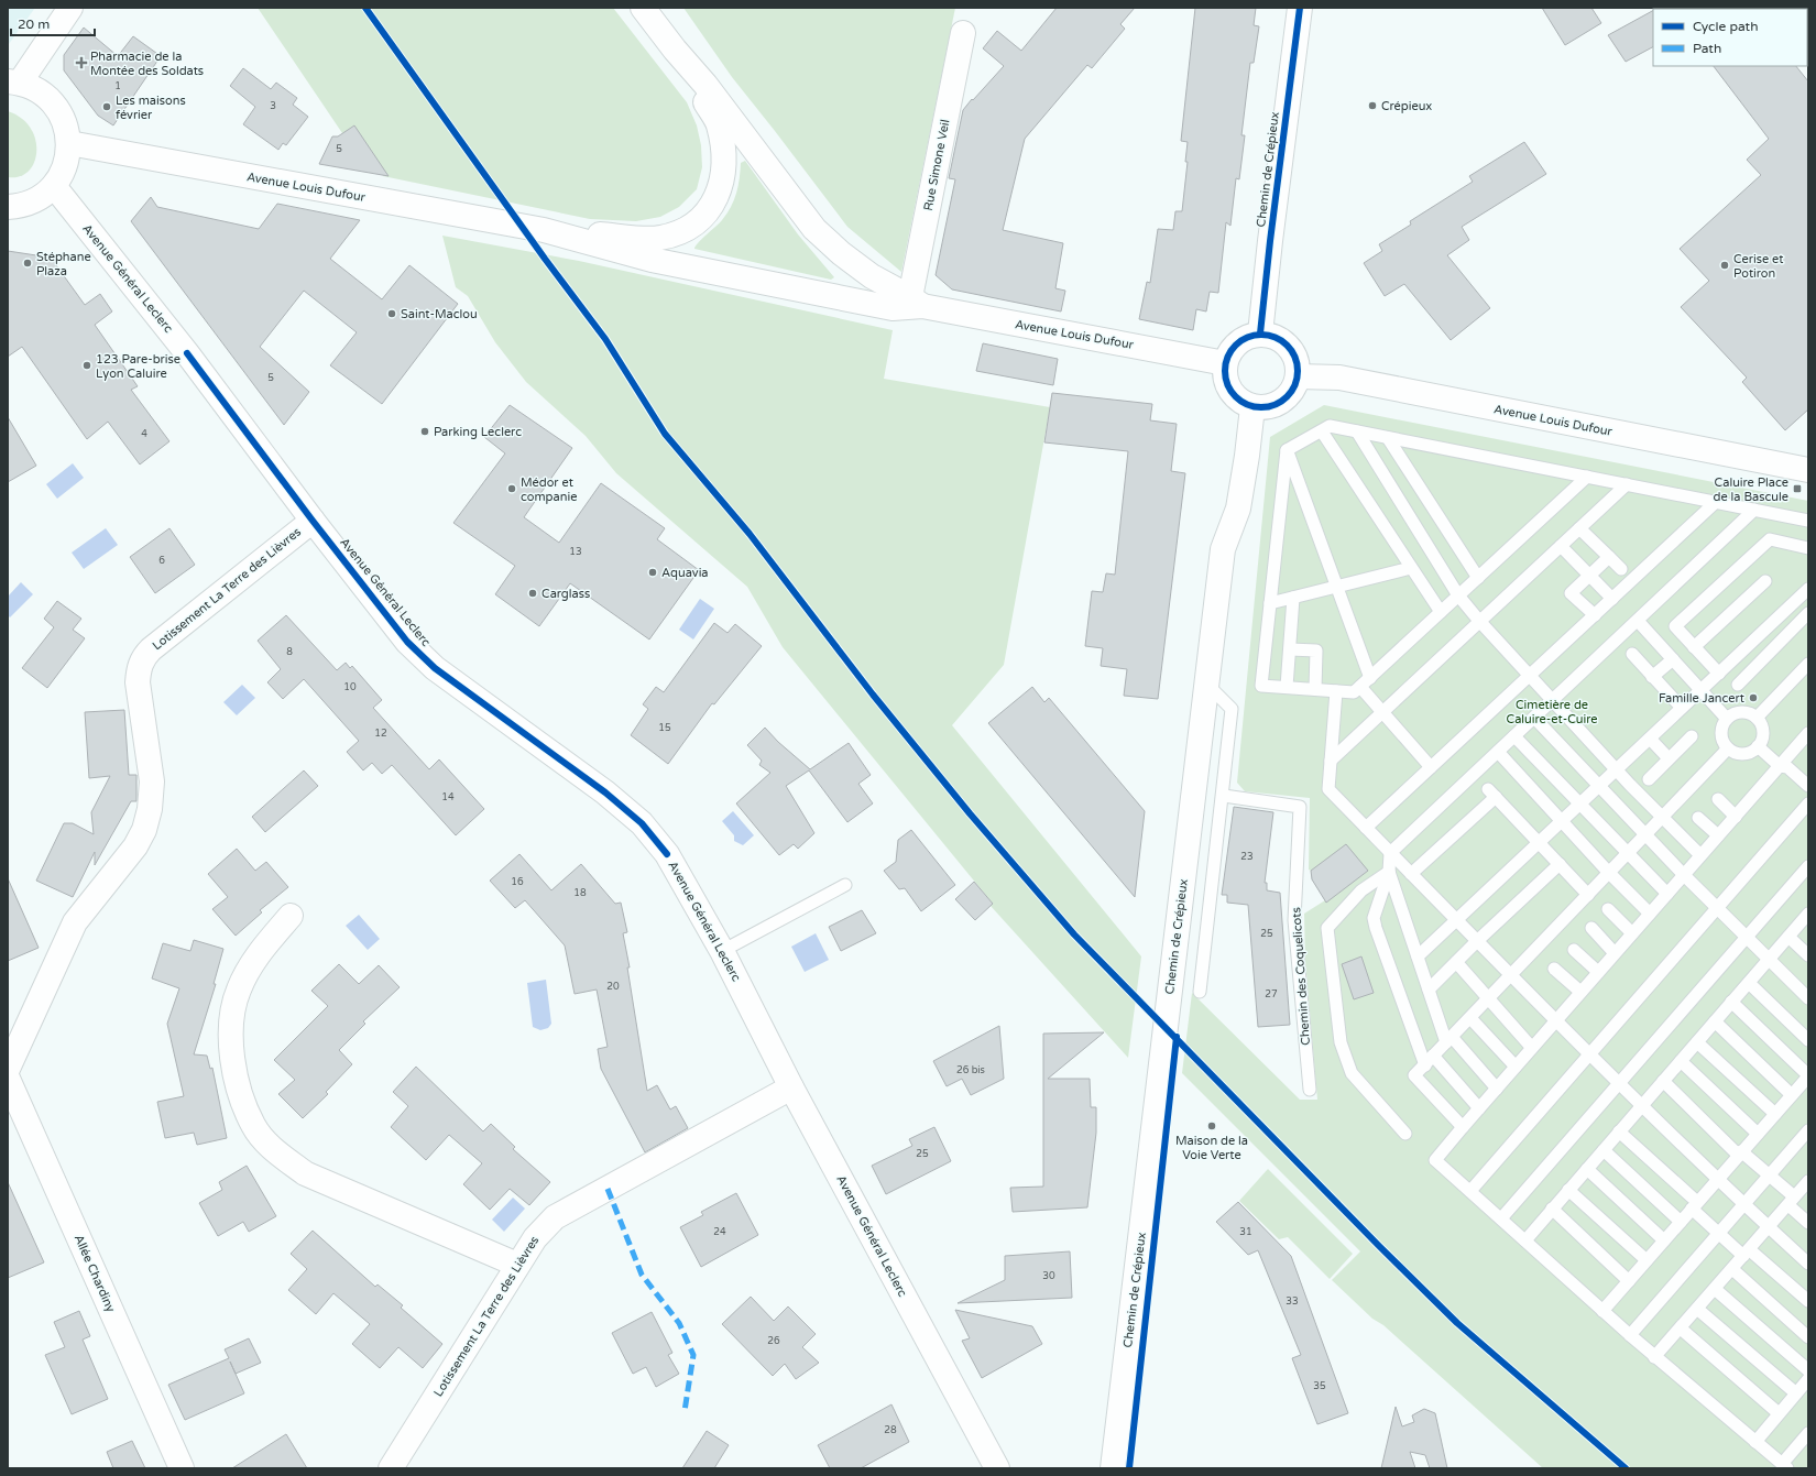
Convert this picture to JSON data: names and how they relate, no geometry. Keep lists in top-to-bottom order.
{
  "streets": {
    "main road": [
      "Rue Simone Veil",
      "Chemin de Crépieux",
      "Avenue Louis Dufour",
      "Avenue Général Leclerc",
      "Lotissement La Terre des Lièvres",
      "Allée Chardiny"
    ],
    "lane": ["Chemin des Coquelicots"]
  },
  "crossings": [
    ["Rue Simone Veil", "Avenue Louis Dufour"],
    ["Chemin de Crépieux", "Avenue Louis Dufour"],
    ["Avenue Général Leclerc", "Lotissement La Terre des Lièvres"]
  ],
  "parks": ["Cimetière de Caluire-et-Cuire"],
  "places": {
    "health": ["Pharmacie de la Montée des Soldats"],
    "other": [
      "Crépieux",
      "Les maisons février",
      "Stéphane Plaza",
      "Cerise et Potiron",
      "Saint-Maclou",
      "123 Pare-brise Lyon Caluire",
      "Parking Leclerc",
      "Médor et companie",
      "Aquavia",
      "Carglass",
      "Famille Jancert",
      "Maison de la Voie Verte"
    ],
    "transit": ["Caluire Place de la Bascule"]
  },
  "house_numbers": [
    "1",
    "3",
    "5",
    "5",
    "4",
    "13",
    "6",
    "8",
    "10",
    "15",
    "12",
    "14",
    "23",
    "16",
    "18",
    "25",
    "20",
    "27",
    "26 bis",
    "25",
    "24",
    "31",
    "30",
    "33",
    "26",
    "35",
    "28"
  ],
  "legend": ["Cycle path", "Path"],
  "scale_bar": "20 m"
}
